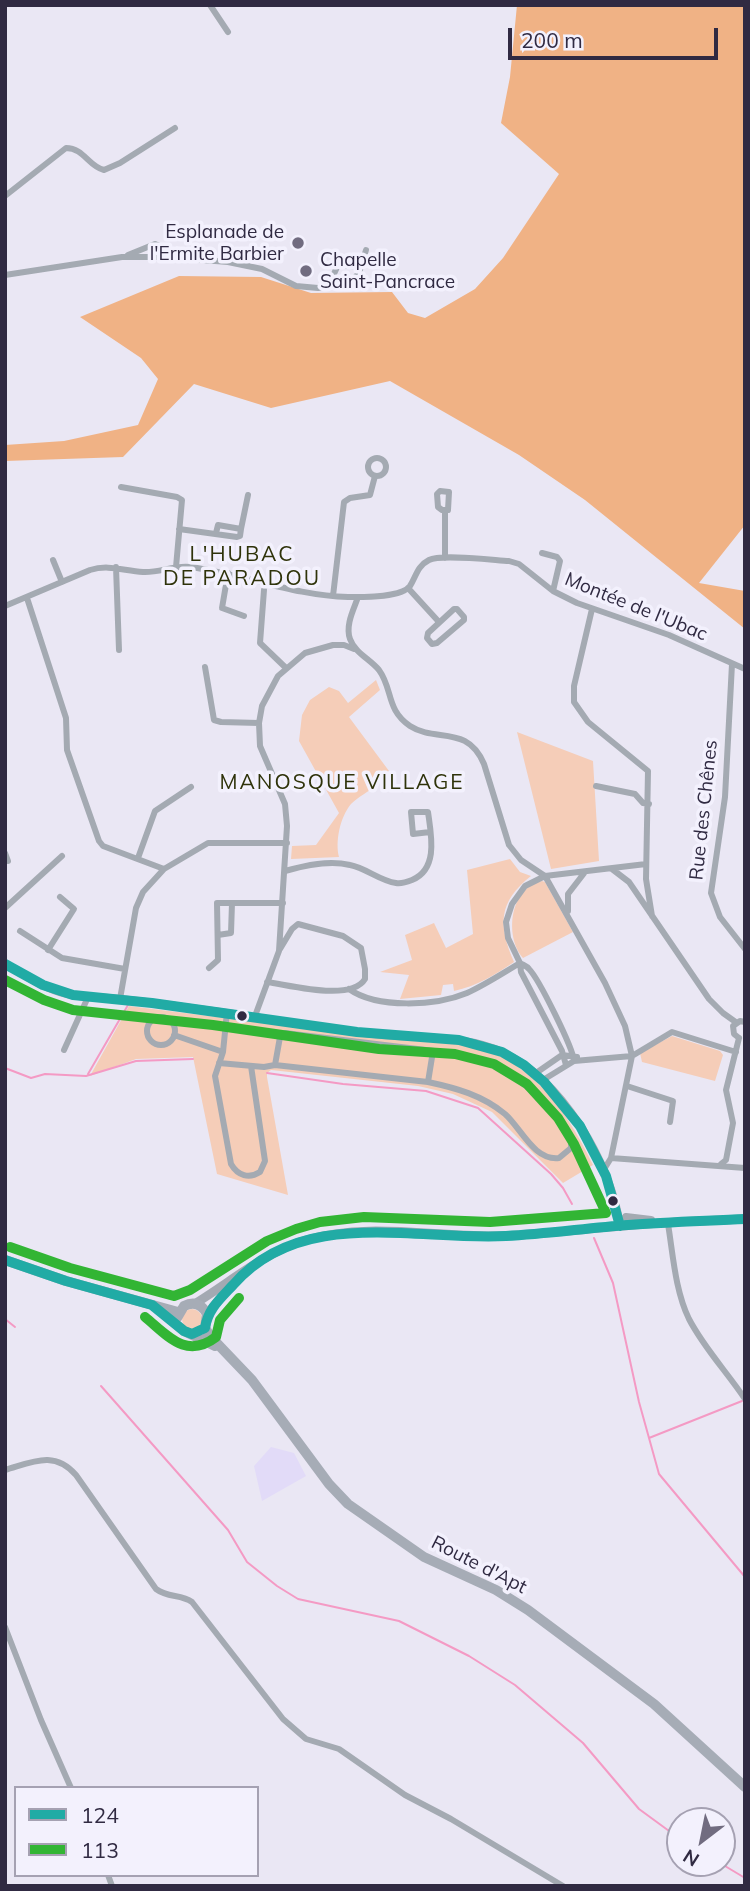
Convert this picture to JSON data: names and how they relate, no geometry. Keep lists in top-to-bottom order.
{
  "streets": {
    "main road": ["Route d'Apt"],
    "street": ["Montée de l'Ubac", "Rue des Chênes"]
  },
  "crossings": [
    ["Montée de l'Ubac", "Rue des Chênes"]
  ],
  "districts": ["L'HUBAC DE PARADOU", "MANOSQUE VILLAGE"],
  "places": ["Esplanade de l'Ermite Barbier", "Chapelle Saint-Pancrace"],
  "lines": ["transit line 124", "transit line 113"],
  "legend": ["124", "113"],
  "scale_bar": "200 m",
  "north": "bottom left"
}
